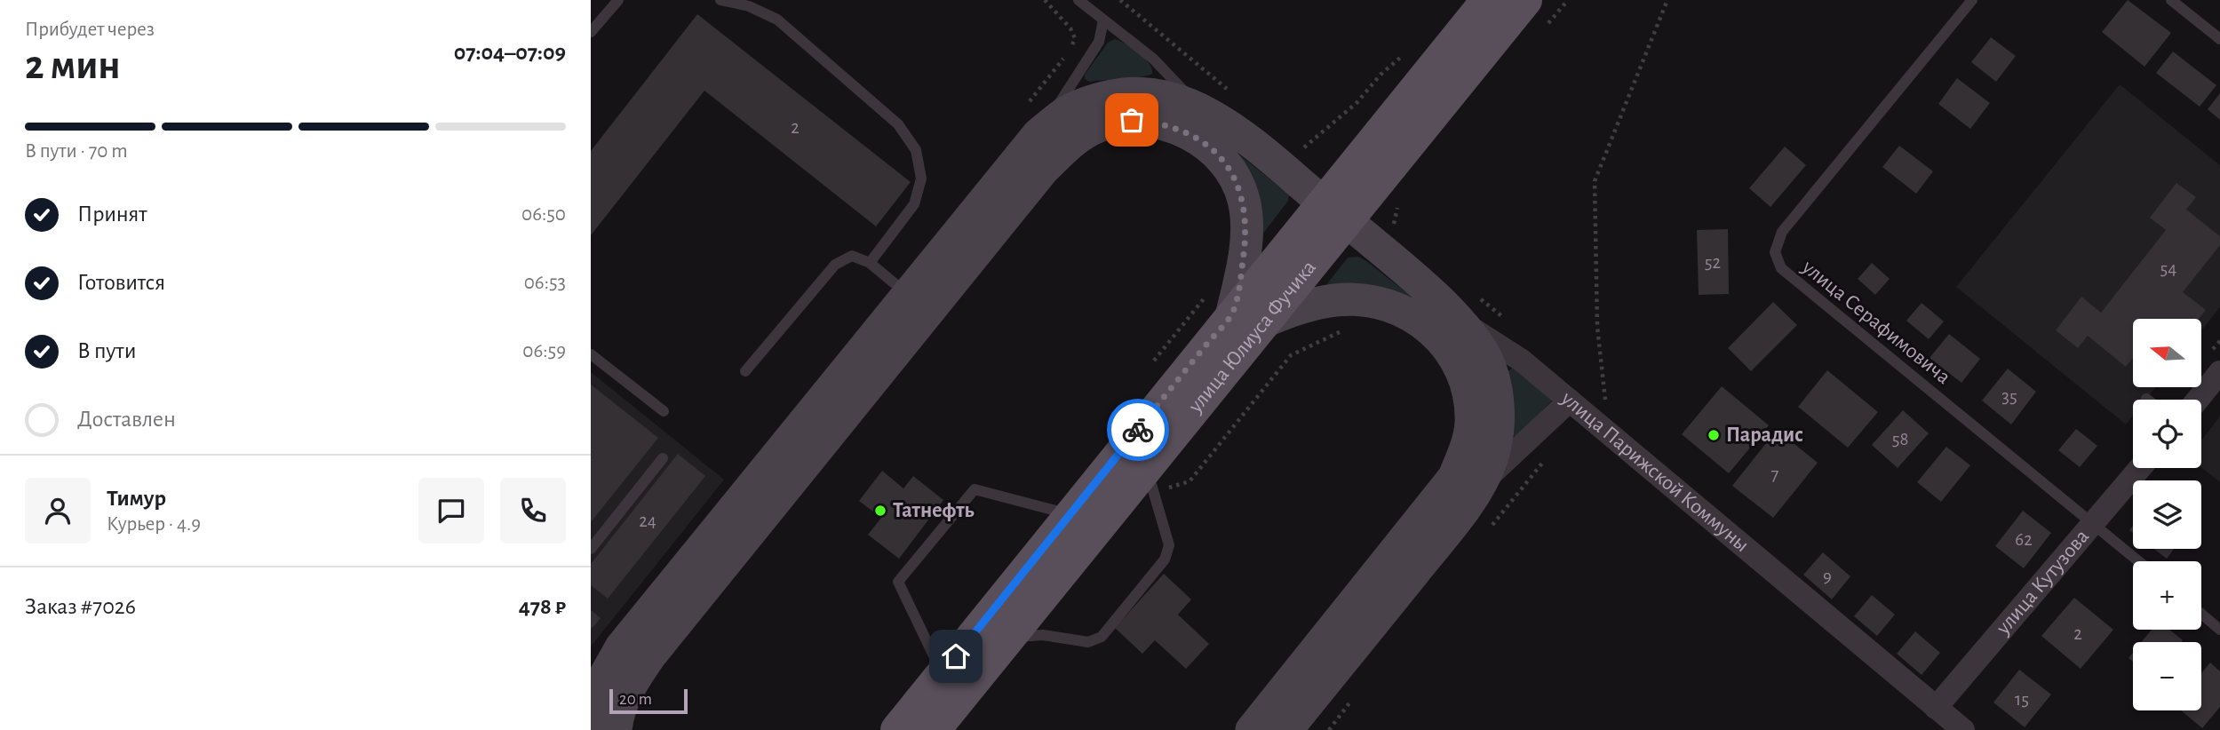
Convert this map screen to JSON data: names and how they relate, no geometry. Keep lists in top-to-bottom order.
{
  "streets": {
    "main road": ["улица Юлиуса Фучика", "улица Парижской Коммуны"],
    "street": ["улица Кутузова"],
    "lane": ["улица Серафимовича"]
  },
  "crossings": [
    ["улица Серафимовича", "улица Кутузова"],
    ["улица Юлиуса Фучика", "улица Парижской Коммуны"],
    ["улица Парижской Коммуны", "улица Кутузова"]
  ],
  "places": ["Парадис", "Татнефть"],
  "house_numbers": [
    "2",
    "52",
    "54",
    "35",
    "58",
    "7",
    "24",
    "62",
    "9",
    "2",
    "15"
  ],
  "scale_bar": "20 m",
  "north": "left",
  "page": {
    "heading": ["2 мин", "Прибудет через", "07:04–07:09"],
    "panel": [
      "Тимур",
      "Курьер · 4.9",
      "Заказ #7026",
      "478 ₽"
    ],
    "bar": "В пути · 70 m",
    "list": [
      ["Принят", "06:50"],
      ["Готовится", "06:53"],
      ["В пути", "06:59"],
      "Доставлен"
    ],
    "map_buttons": ["+", "−"],
    "scale": "20 m"
  }
}
